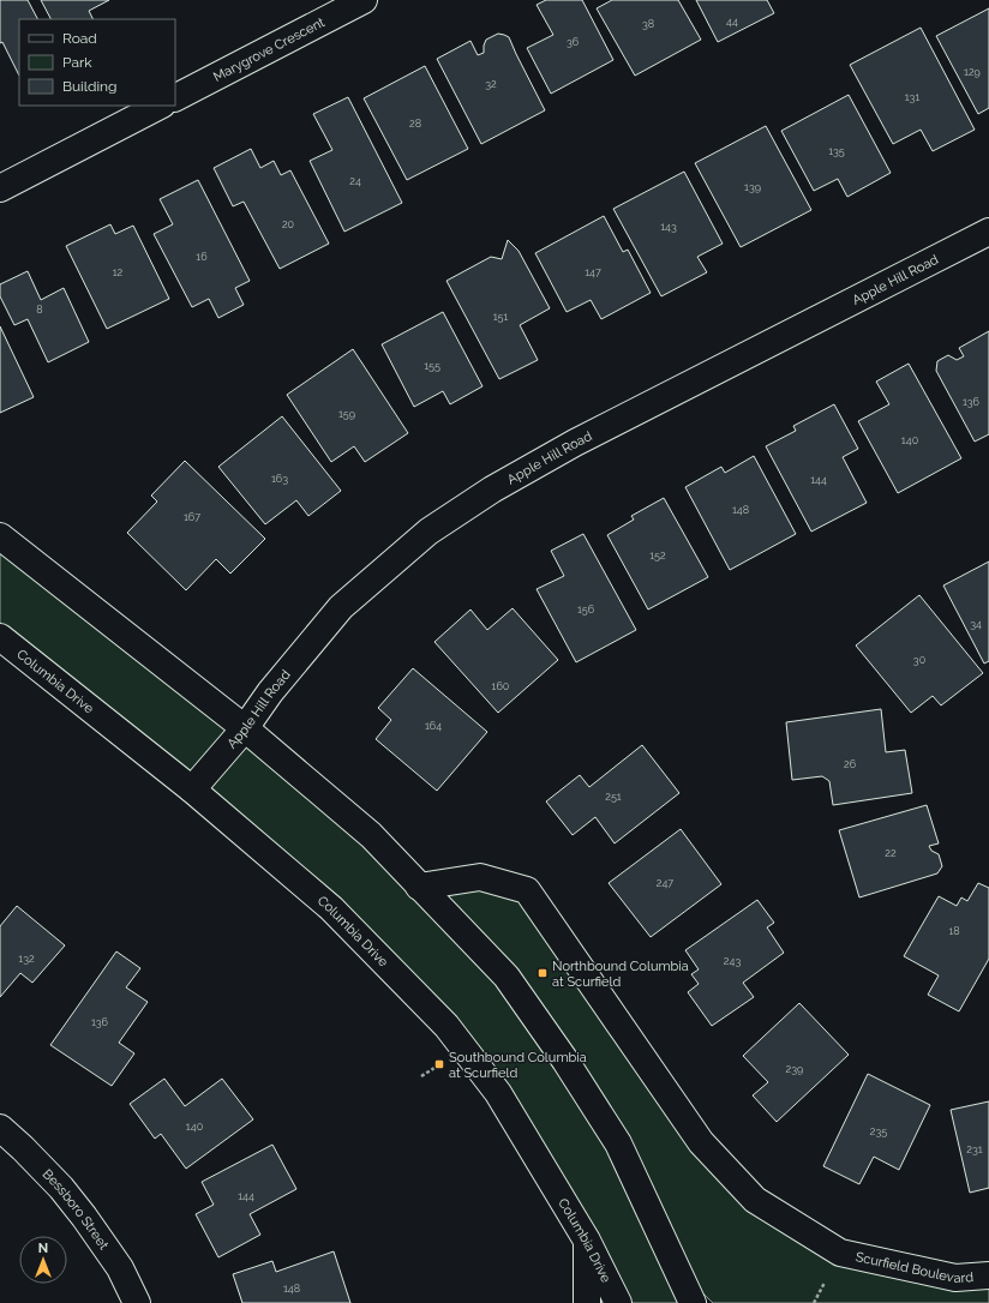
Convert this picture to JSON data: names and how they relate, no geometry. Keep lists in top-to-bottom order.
{
  "streets": {
    "street": [
      "Marygrove Crescent",
      "Apple Hill Road",
      "Columbia Drive",
      "Bessboro Street",
      "Scurfield Boulevard"
    ]
  },
  "crossings": [
    ["Apple Hill Road", "Columbia Drive"]
  ],
  "places": {
    "transit": ["Northbound Columbia at Scurfield", "Southbound Columbia at Scurfield"]
  },
  "house_numbers": [
    "44",
    "38",
    "36",
    "129",
    "32",
    "131",
    "28",
    "135",
    "24",
    "139",
    "20",
    "143",
    "16",
    "12",
    "147",
    "8",
    "151",
    "155",
    "136",
    "159",
    "140",
    "163",
    "144",
    "148",
    "167",
    "152",
    "156",
    "34",
    "30",
    "160",
    "164",
    "26",
    "251",
    "22",
    "247",
    "18",
    "132",
    "243",
    "136",
    "239",
    "140",
    "235",
    "231",
    "144",
    "148"
  ],
  "legend": ["Road", "Park", "Building"],
  "north": "top"
}
